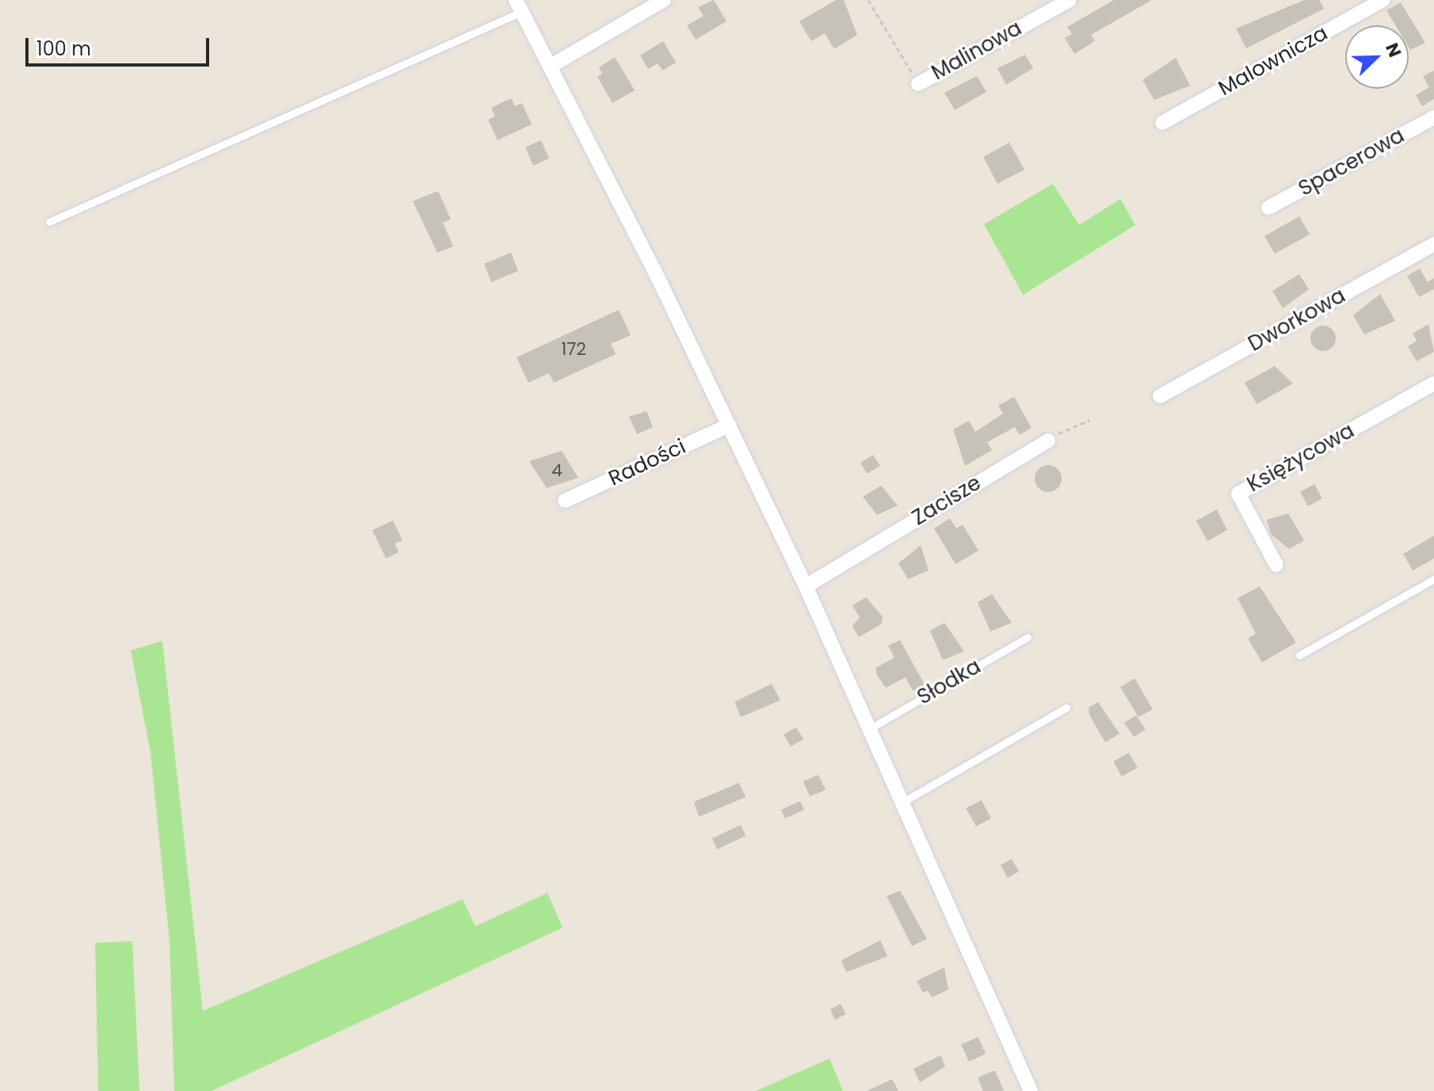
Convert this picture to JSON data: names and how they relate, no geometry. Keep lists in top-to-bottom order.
{
  "streets": {
    "street": [
      "Malinowa",
      "Malownicza",
      "Spacerowa",
      "Dworkowa",
      "Księżycowa",
      "Radości",
      "Zacisze"
    ],
    "lane": ["Słodka"]
  },
  "house_numbers": ["172", "4"],
  "scale_bar": "100 m",
  "north": "top right"
}
